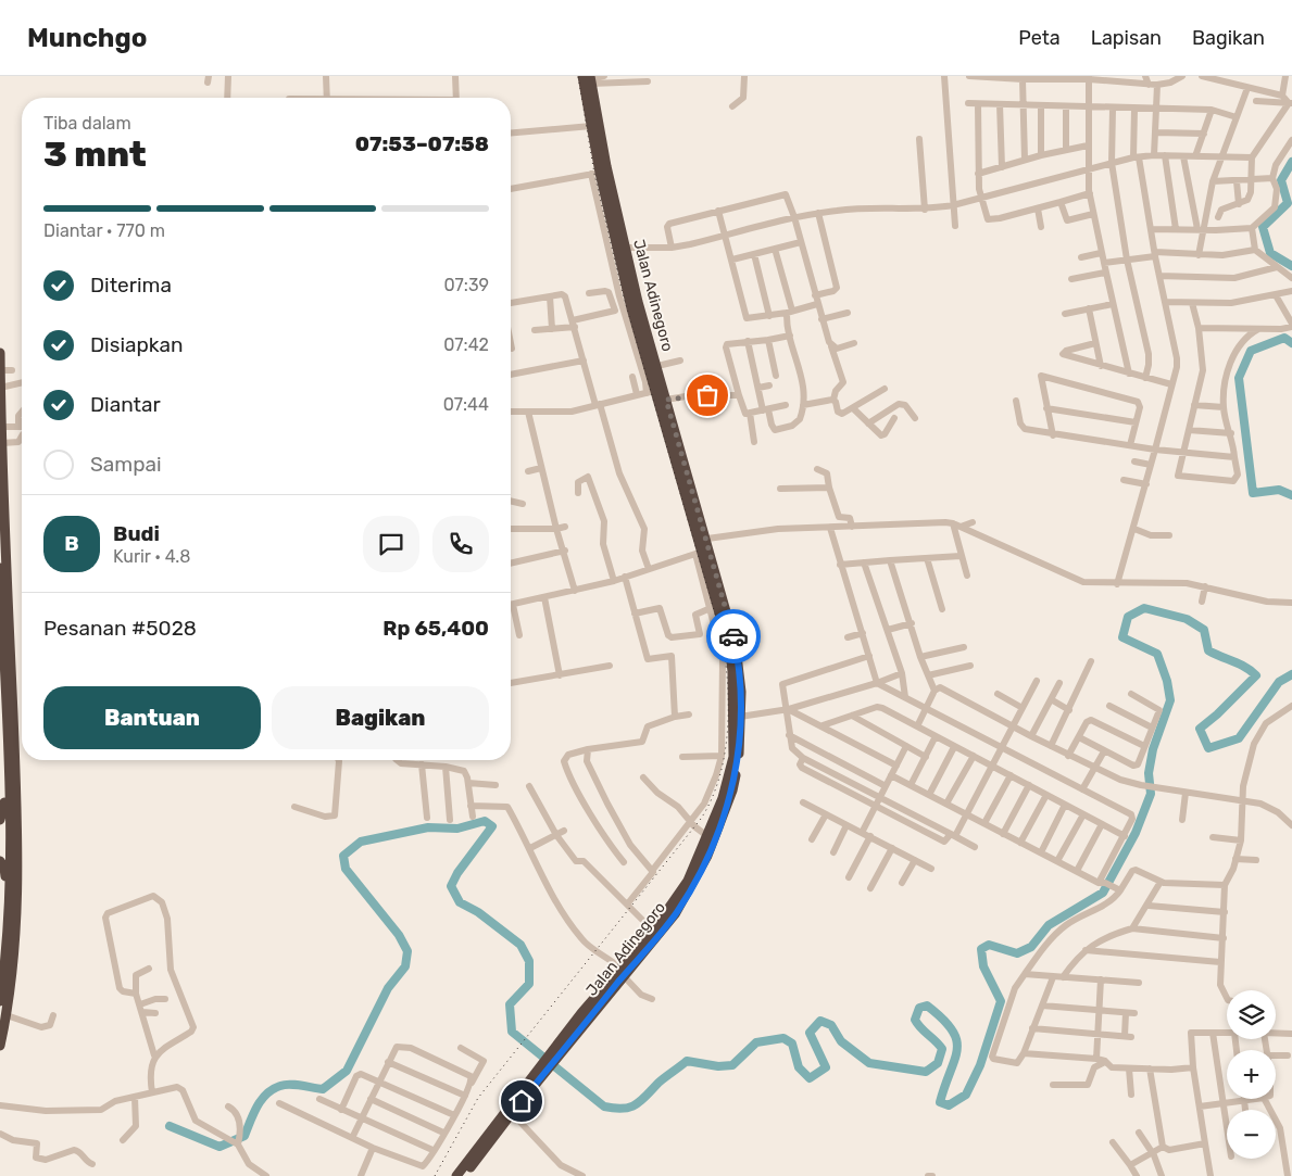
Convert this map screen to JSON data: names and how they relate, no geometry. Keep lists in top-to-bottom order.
{
  "streets": {
    "highway": ["Jalan Adinegoro"]
  },
  "page": {
    "header": "Munchgo",
    "nav": ["Peta", "Lapisan", "Bagikan"],
    "heading": ["3 mnt", "Tiba dalam", "07:53–07:58"],
    "panel": [
      "Budi",
      "Kurir · 4.8",
      "Pesanan #5028",
      "Rp 65,400"
    ],
    "bar": "Diantar · 770 m",
    "list": [
      ["Diterima", "07:39"],
      ["Disiapkan", "07:42"],
      ["Diantar", "07:44"],
      "Sampai"
    ],
    "round": "B",
    "buttons": ["Bantuan", "Bagikan"],
    "map_buttons": ["+", "−"]
  }
}
